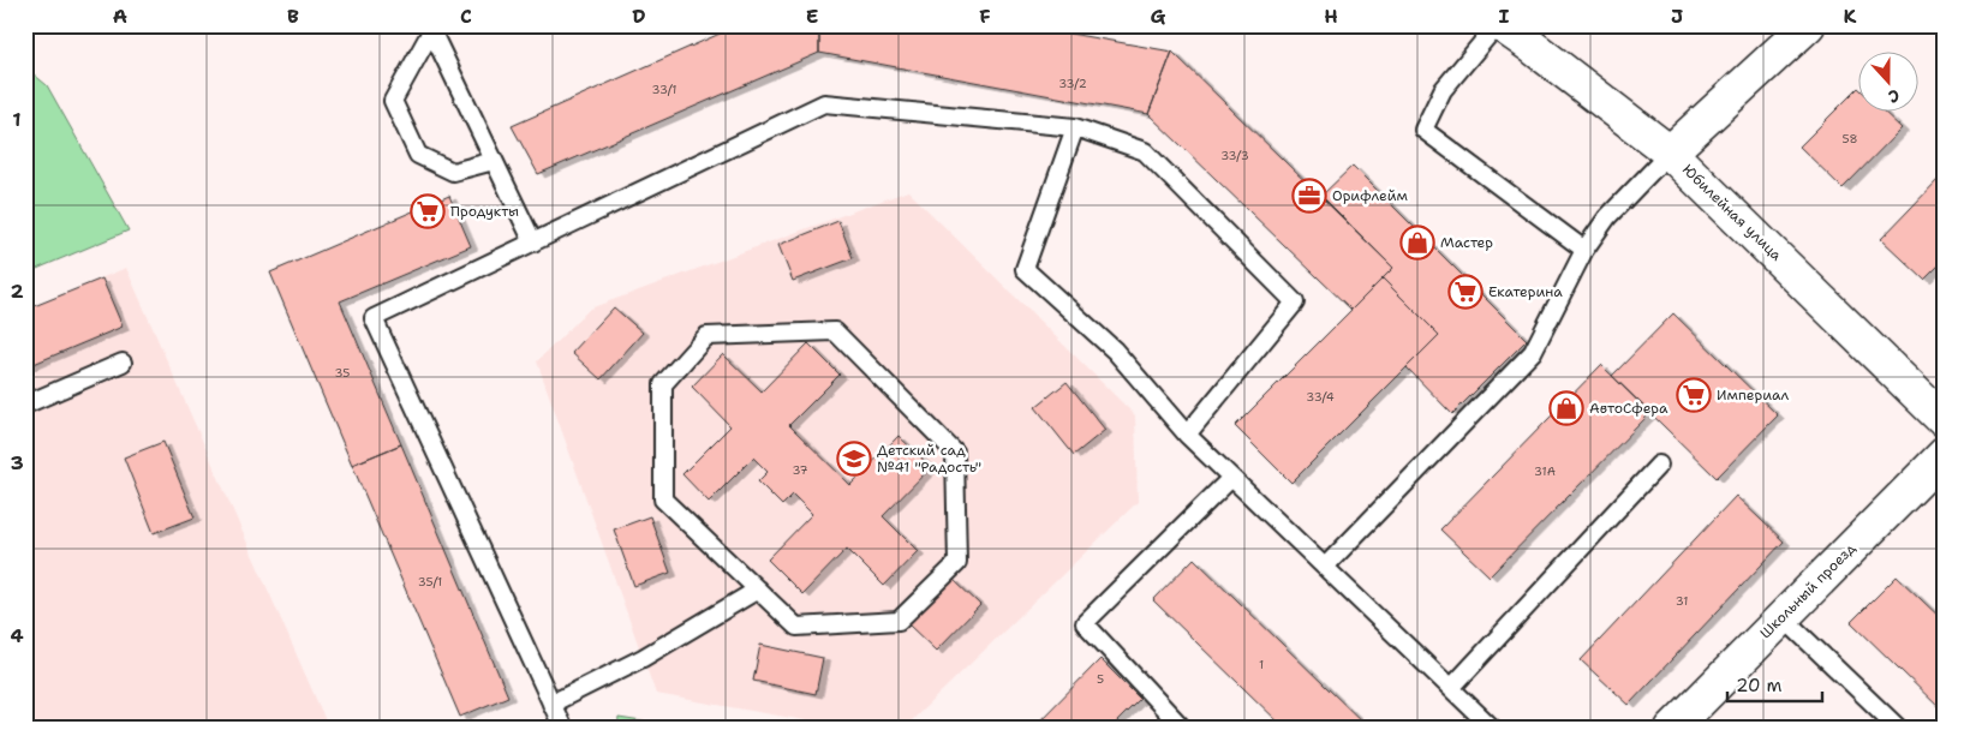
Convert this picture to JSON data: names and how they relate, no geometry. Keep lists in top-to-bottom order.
{
  "streets": {
    "street": ["Юбилейная улица", "Школьный проезд"]
  },
  "places": {
    "office": ["Орифлейм"],
    "supermarket": ["Продукты", "Екатерина", "Империал"],
    "shop": ["Мастер", "АвтоСфера"],
    "school or university": ["Детский сад №41 \"Радость\""]
  },
  "house_numbers": [
    "33/2",
    "33/1",
    "58",
    "33/3",
    "35",
    "33/4",
    "37",
    "31А",
    "35/1",
    "31",
    "1",
    "5"
  ],
  "scale_bar": "20 m",
  "north": "bottom",
  "grid": {
    "columns": [
      "A",
      "B",
      "C",
      "D",
      "E",
      "F",
      "G",
      "H",
      "I",
      "J",
      "K"
    ],
    "rows": [
      "1",
      "2",
      "3",
      "4"
    ]
  }
}
